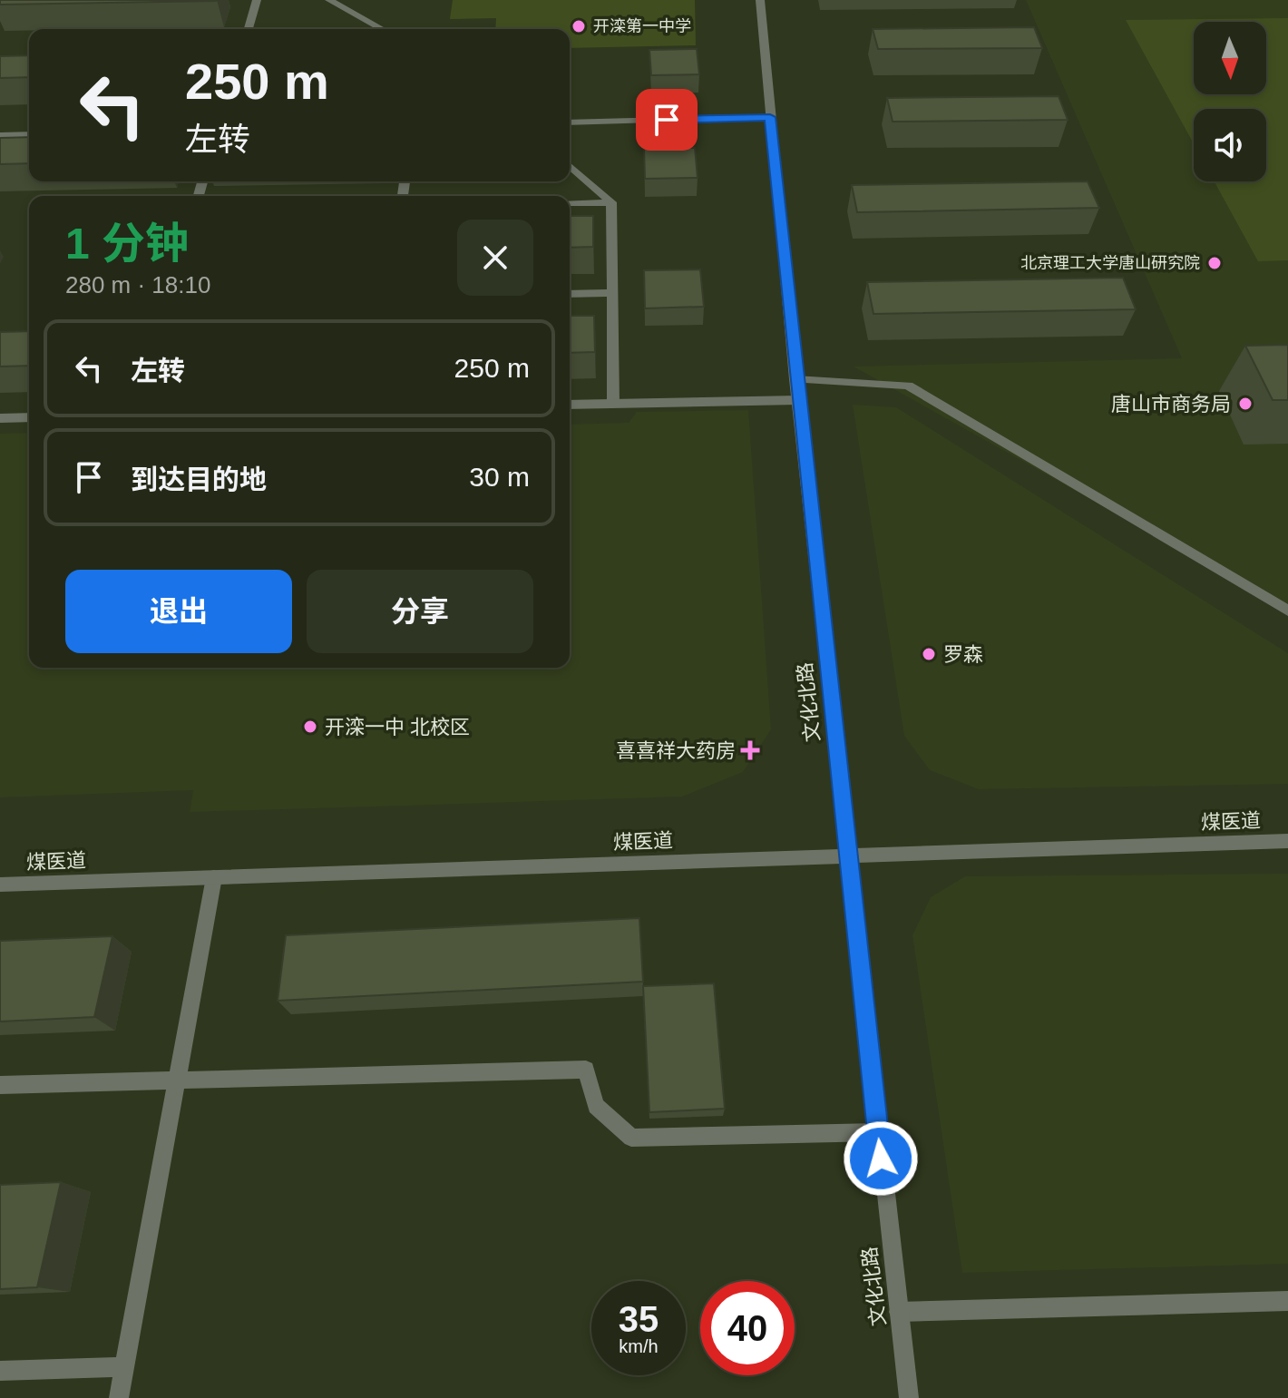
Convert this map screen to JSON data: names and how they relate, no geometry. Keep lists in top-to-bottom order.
{
  "streets": {
    "street": ["文化北路", "煤医道"]
  },
  "crossings": [
    ["文化北路", "煤医道"]
  ],
  "places": {
    "other": [
      "开滦第一中学",
      "北京理工大学唐山研究院",
      "唐山市商务局",
      "罗森",
      "开滦一中 北校区"
    ],
    "health": ["喜喜祥大药房"]
  },
  "north": "bottom",
  "page": {
    "turn": ["250 m", "左转"],
    "heading": ["1 分钟", "280 m · 18:10"],
    "list": [
      {
        "name": "左转",
        "value": "250 m"
      },
      {
        "name": "到达目的地",
        "value": "30 m"
      }
    ],
    "buttons": ["退出", "分享"],
    "speed": "35 km/h",
    "limit": "40"
  }
}
